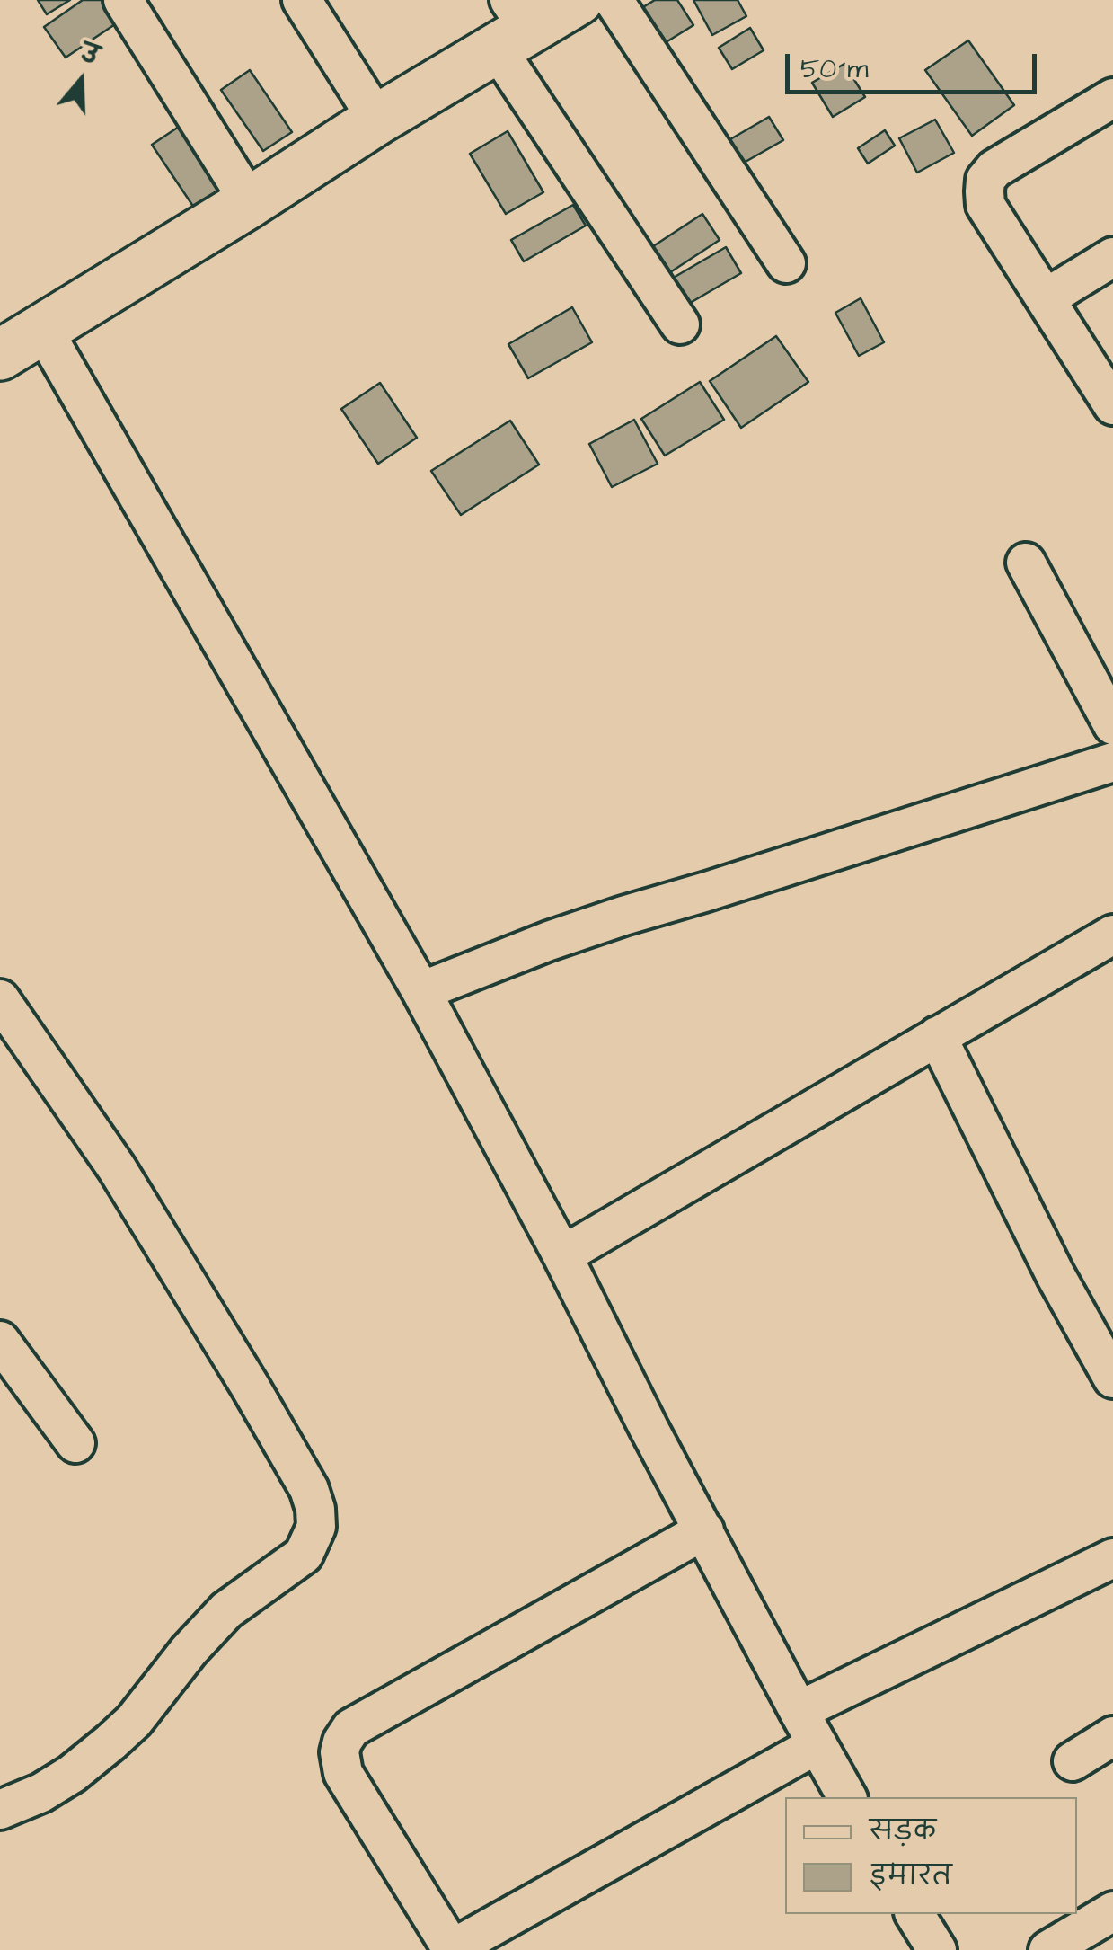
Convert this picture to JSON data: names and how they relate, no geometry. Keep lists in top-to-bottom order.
{
  "legend": ["सड़क", "इमारत"],
  "scale_bar": "50 m",
  "north": "top"
}
